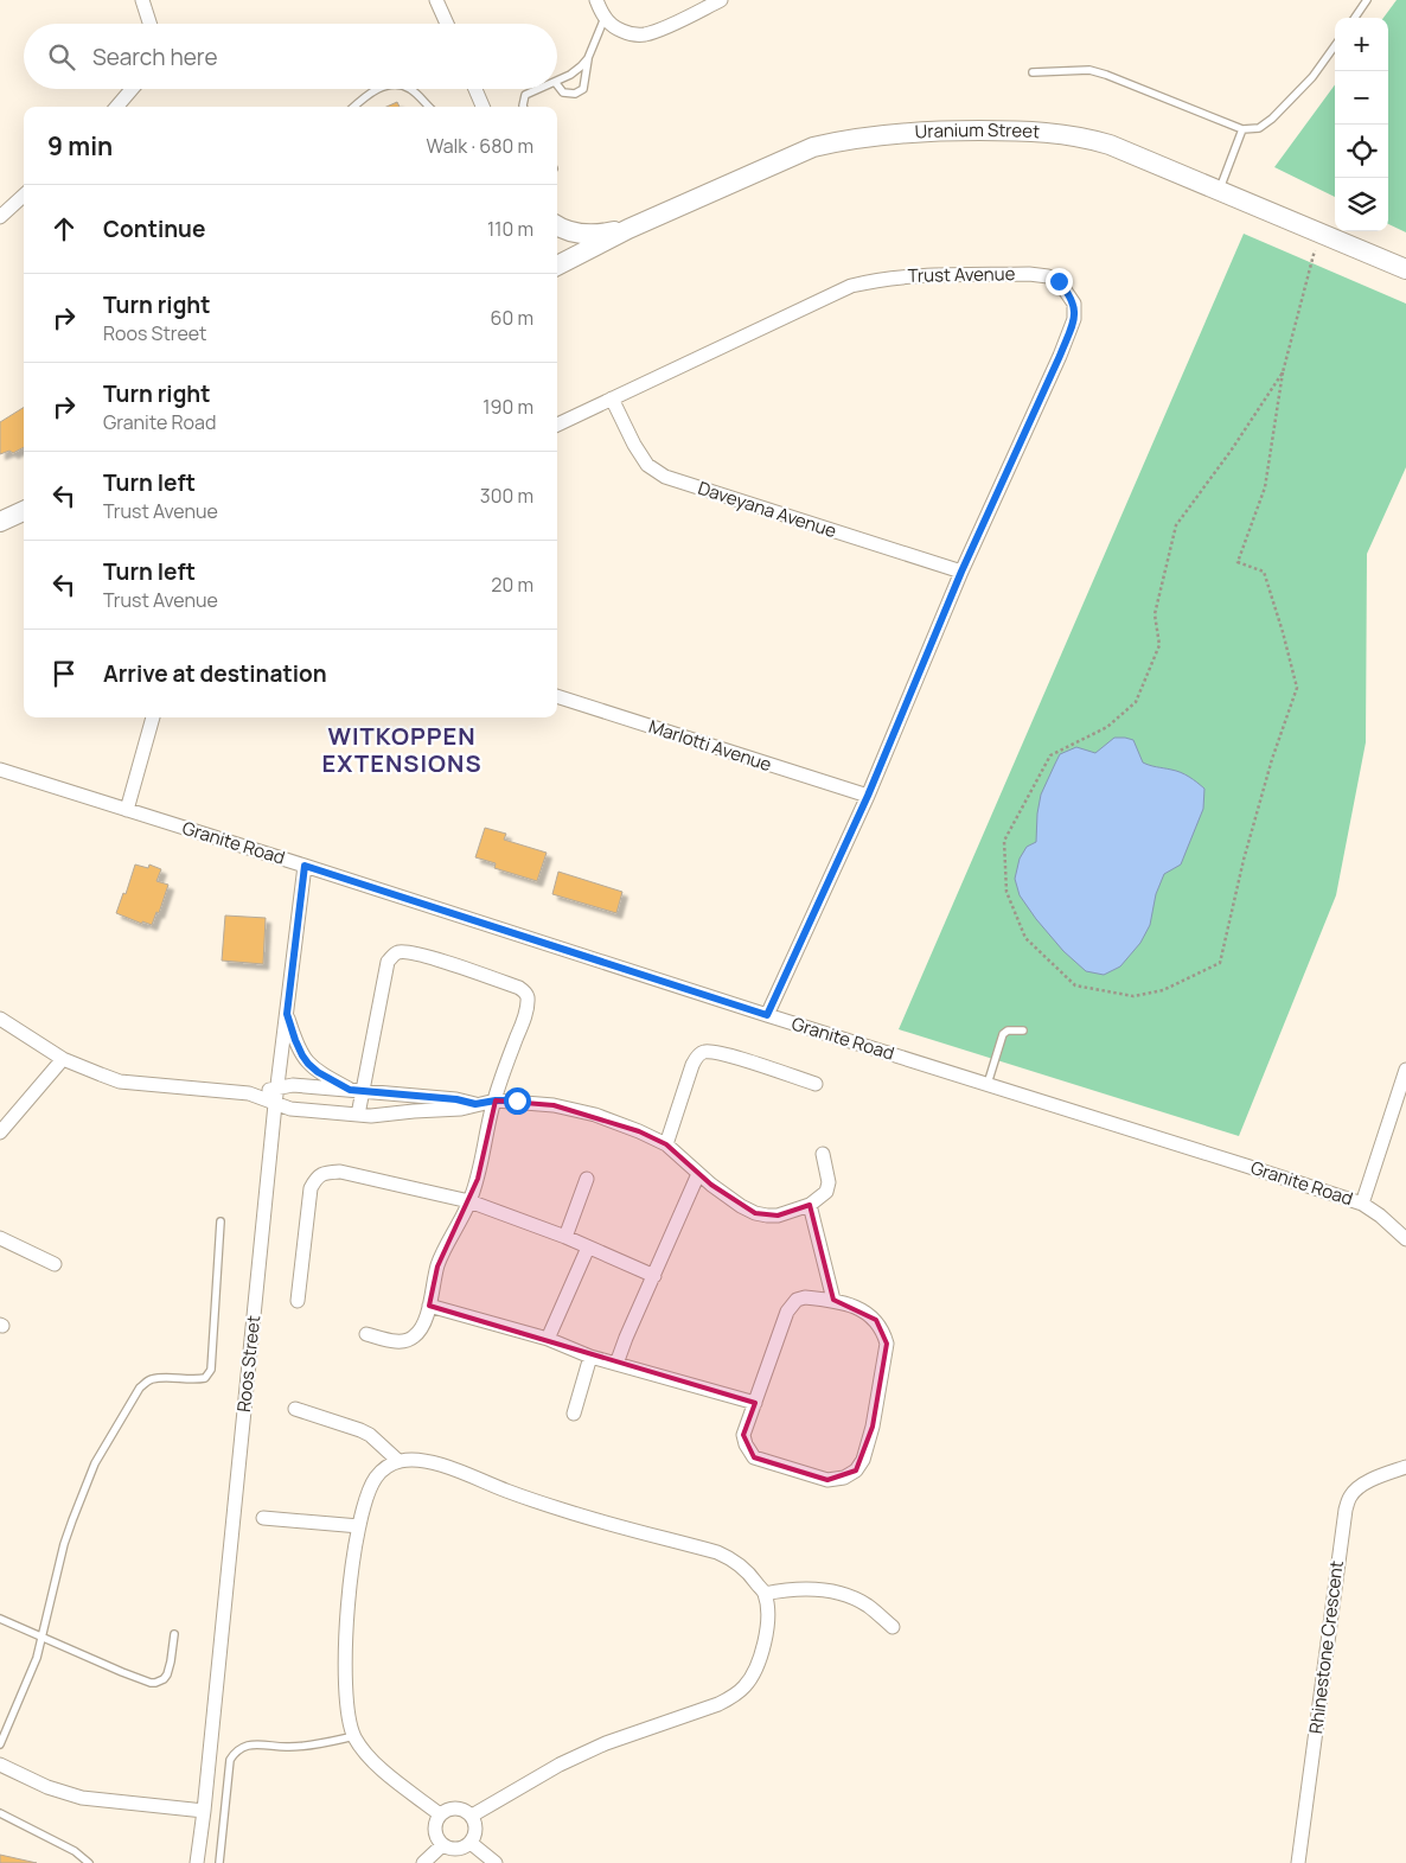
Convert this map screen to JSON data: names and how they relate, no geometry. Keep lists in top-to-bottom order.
{
  "streets": {
    "street": [
      "Uranium Street",
      "Trust Avenue",
      "Daveyana Avenue",
      "Marlotti Avenue",
      "Granite Road",
      "Roos Street",
      "Rhinestone Crescent"
    ]
  },
  "crossings": [
    ["Trust Avenue", "Daveyana Avenue"],
    ["Trust Avenue", "Marlotti Avenue"],
    ["Trust Avenue", "Granite Road"],
    ["Granite Road", "Roos Street"]
  ],
  "districts": ["WITKOPPEN EXTENSIONS"],
  "page": {
    "map_buttons": ["+", "−"],
    "search": "Search here",
    "heading": ["9 min", "Walk · 680 m"],
    "list": [
      ["Continue", "110 m"],
      ["Turn right", "Roos Street", "60 m"],
      ["Turn right", "Granite Road", "190 m"],
      ["Turn left", "Trust Avenue", "300 m"],
      ["Turn left", "Trust Avenue", "20 m"],
      "Arrive at destination"
    ]
  }
}
